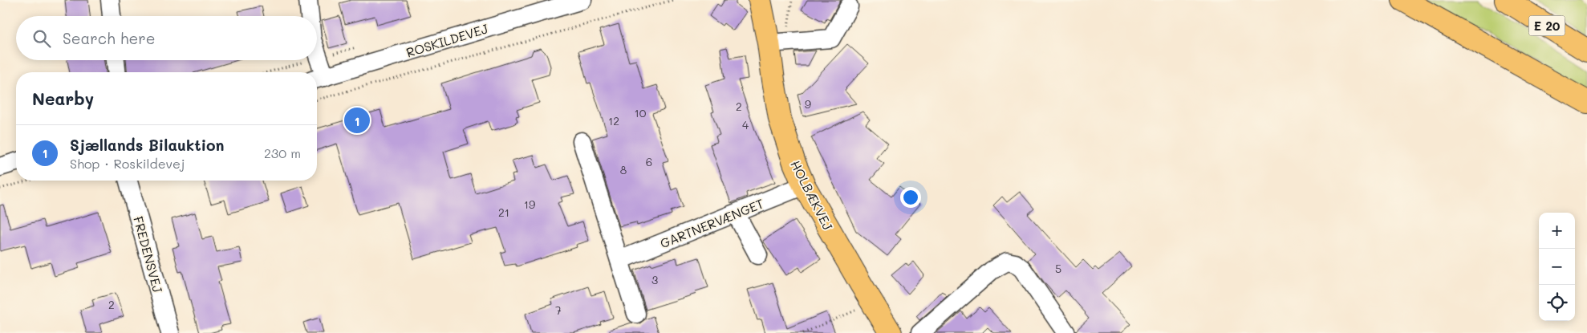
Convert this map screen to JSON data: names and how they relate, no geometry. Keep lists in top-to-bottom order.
{
  "streets": {
    "main road": ["E 20", "HOLBÆKVEJ"],
    "street": ["ROSKILDEVEJ", "GARTNERVÆNGET", "FREDENSVEJ"]
  },
  "crossings": [
    ["HOLBÆKVEJ", "GARTNERVÆNGET"]
  ],
  "house_numbers": [
    "9",
    "2",
    "10",
    "12",
    "4",
    "6",
    "8",
    "19",
    "21",
    "5",
    "3",
    "2",
    "7"
  ],
  "page": {
    "search": "Search here",
    "heading": "Nearby",
    "pins": "1",
    "list": [
      {
        "mark": "1",
        "name": "Sjællands Bilauktion",
        "note": "Shop · Roskildevej",
        "value": "230 m"
      }
    ],
    "map_buttons": ["+", "−"]
  }
}
